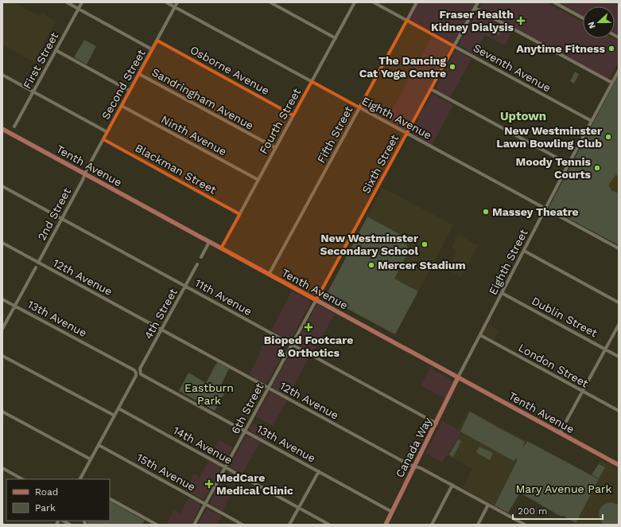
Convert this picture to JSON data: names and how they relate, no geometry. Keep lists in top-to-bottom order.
{
  "streets": {
    "main road": ["Tenth Avenue", "Canada Way"],
    "street": [
      "First Street",
      "Seventh Avenue",
      "Osborne Avenue",
      "Second Street",
      "Sandringham Avenue",
      "Eighth Avenue",
      "Fourth Street",
      "Fifth Street",
      "Ninth Avenue",
      "Sixth Street",
      "Blackman Street",
      "2nd Street",
      "Eighth Street",
      "12th Avenue",
      "11th Avenue",
      "4th Street",
      "Dublin Street",
      "13th Avenue",
      "London Street",
      "6th Street",
      "14th Avenue",
      "15th Avenue"
    ]
  },
  "crossings": [
    ["Seventh Avenue", "Fifth Street"],
    ["Seventh Avenue", "Sixth Street"],
    ["Seventh Avenue", "Eighth Street"],
    ["Osborne Avenue", "Second Street"],
    ["Osborne Avenue", "Fourth Street"],
    ["Second Street", "Sandringham Avenue"],
    ["Second Street", "Eighth Avenue"],
    ["Second Street", "Ninth Avenue"],
    ["Second Street", "Tenth Avenue"],
    ["Second Street", "Blackman Street"],
    ["Second Street", "2nd Street"],
    ["Sandringham Avenue", "Fourth Street"],
    ["Eighth Avenue", "Fourth Street"],
    ["Eighth Avenue", "Fifth Street"],
    ["Eighth Avenue", "Sixth Street"],
    ["Eighth Avenue", "Eighth Street"],
    ["Fourth Street", "Ninth Avenue"],
    ["Fourth Street", "Tenth Avenue"],
    ["Fourth Street", "Blackman Street"],
    ["Fifth Street", "Tenth Avenue"],
    ["Sixth Street", "Tenth Avenue"],
    ["Sixth Street", "6th Street"],
    ["Tenth Avenue", "2nd Street"],
    ["Tenth Avenue", "Eighth Street"],
    ["Tenth Avenue", "6th Street"],
    ["Tenth Avenue", "Canada Way"],
    ["2nd Street", "12th Avenue"],
    ["2nd Street", "11th Avenue"],
    ["Eighth Street", "Dublin Street"],
    ["Eighth Street", "London Street"],
    ["Eighth Street", "Canada Way"],
    ["12th Avenue", "4th Street"],
    ["12th Avenue", "6th Street"],
    ["12th Avenue", "Canada Way"],
    ["11th Avenue", "4th Street"],
    ["11th Avenue", "6th Street"],
    ["11th Avenue", "Canada Way"],
    ["4th Street", "13th Avenue"],
    ["4th Street", "14th Avenue"],
    ["4th Street", "15th Avenue"],
    ["13th Avenue", "6th Street"],
    ["13th Avenue", "Canada Way"],
    ["6th Street", "14th Avenue"],
    ["6th Street", "15th Avenue"]
  ],
  "districts": ["Uptown"],
  "parks": ["Eastburn Park", "Mary Avenue Park"],
  "places": {
    "health": ["Fraser Health Kidney Dialysis", "Bioped Footcare & Orthotics", "MedCare Medical Clinic"],
    "other": [
      "Anytime Fitness",
      "The Dancing Cat Yoga Centre",
      "New Westminster Lawn Bowling Club",
      "Moody Tennis Courts",
      "Massey Theatre",
      "New Westminster Secondary School",
      "Mercer Stadium"
    ]
  },
  "legend": ["Road", "Park"],
  "scale_bar": "200 m",
  "north": "left"
}
